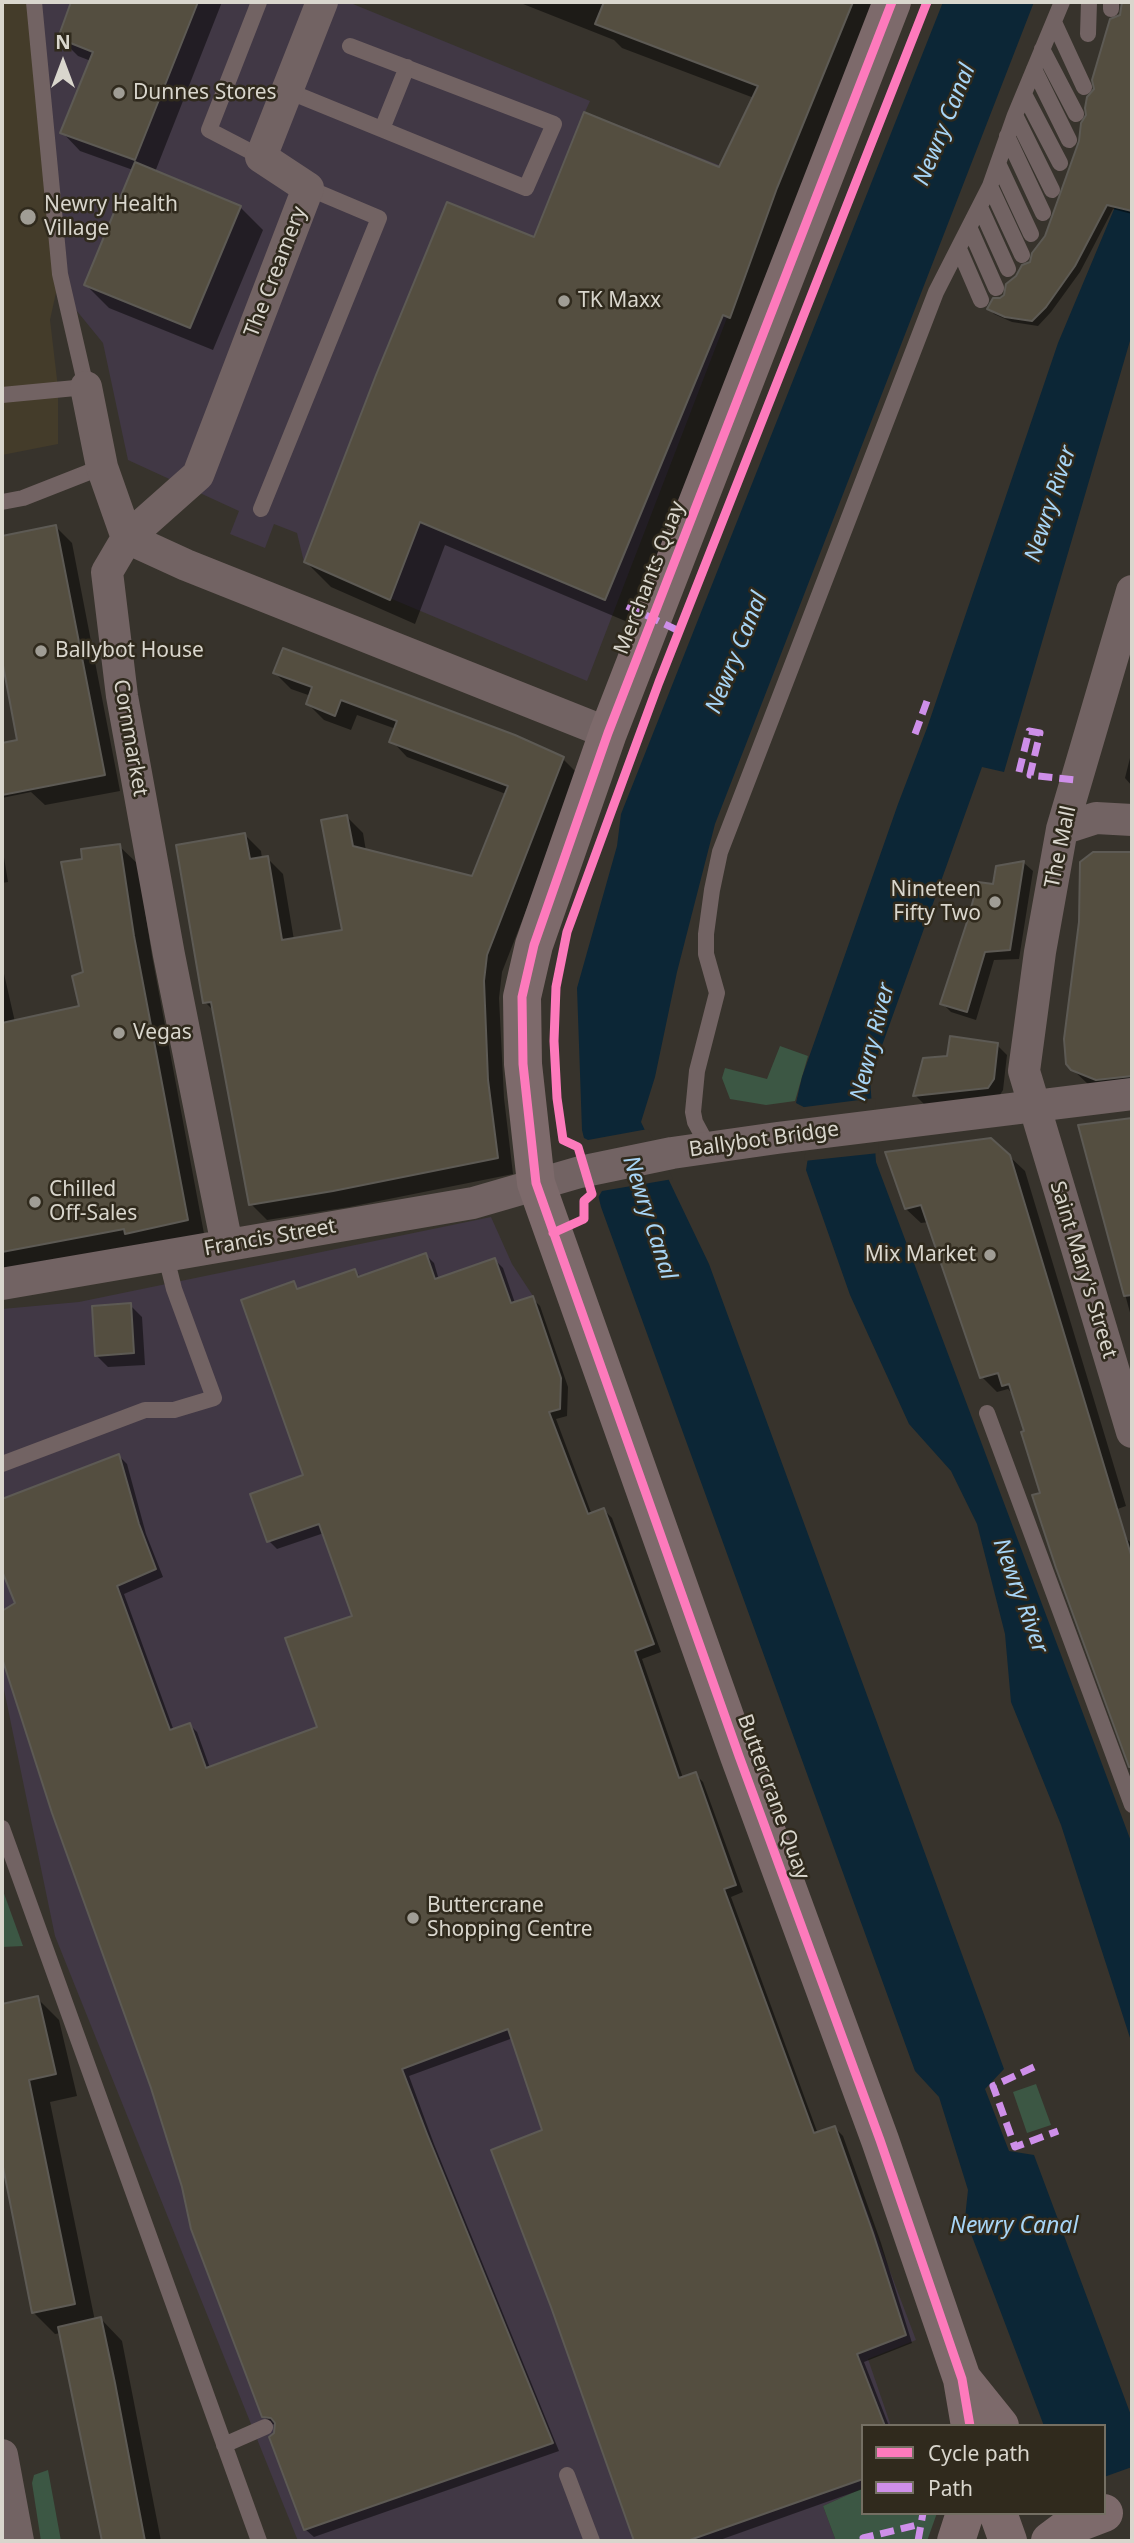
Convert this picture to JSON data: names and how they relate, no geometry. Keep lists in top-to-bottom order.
{
  "streets": {
    "main road": ["Merchants Quay", "Buttercrane Quay"],
    "street": [
      "The Creamery",
      "Cornmarket",
      "The Mall",
      "Ballybot Bridge",
      "Francis Street",
      "Saint Mary's Street"
    ]
  },
  "crossings": [
    ["The Creamery", "Cornmarket"],
    ["Merchants Quay", "Ballybot Bridge"],
    ["Merchants Quay", "Francis Street"],
    ["Merchants Quay", "Buttercrane Quay"],
    ["Cornmarket", "Francis Street"],
    ["The Mall", "Ballybot Bridge"],
    ["The Mall", "Saint Mary's Street"],
    ["Ballybot Bridge", "Francis Street"],
    ["Ballybot Bridge", "Saint Mary's Street"],
    ["Ballybot Bridge", "Buttercrane Quay"],
    ["Francis Street", "Buttercrane Quay"]
  ],
  "water": ["Newry Canal", "Newry River"],
  "places": [
    "Dunnes Stores",
    "Newry Health Village",
    "TK Maxx",
    "Ballybot House",
    "Nineteen Fifty Two",
    "Vegas",
    "Chilled Off-Sales",
    "Mix Market",
    "Buttercrane Shopping Centre"
  ],
  "legend": ["Cycle path", "Path"],
  "north": "top"
}
